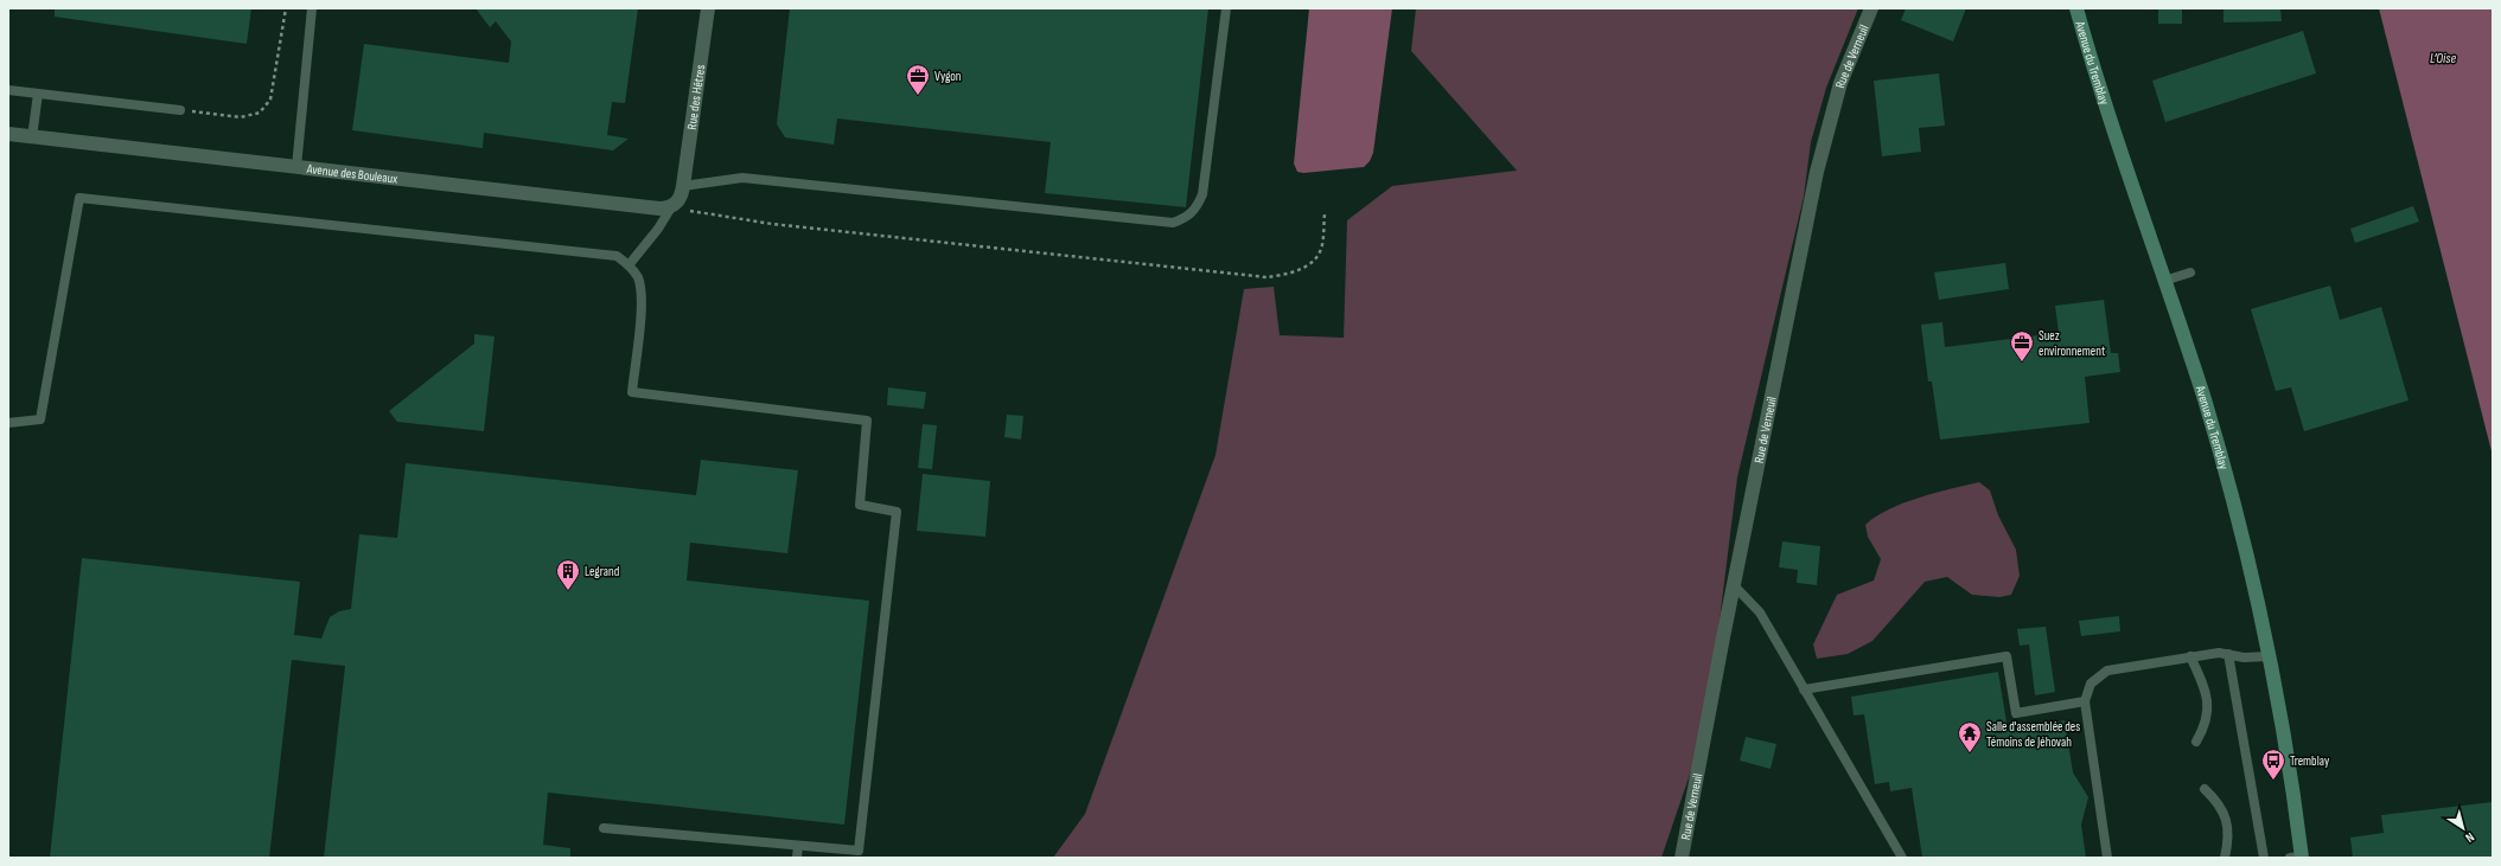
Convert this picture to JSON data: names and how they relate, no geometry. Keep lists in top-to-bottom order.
{
  "streets": {
    "main road": ["Avenue du Tremblay"],
    "street": ["Rue de Verneuil", "Rue des Hêtres", "Avenue des Bouleaux"]
  },
  "water": ["L’Oise"],
  "places": {
    "office": ["Vygon", "Suez environnement"],
    "building": ["Legrand"],
    "temple": ["Salle d'assemblée des Témoins de Jéhovah"],
    "bus stop": ["Tremblay"]
  },
  "north": "bottom right"
}
